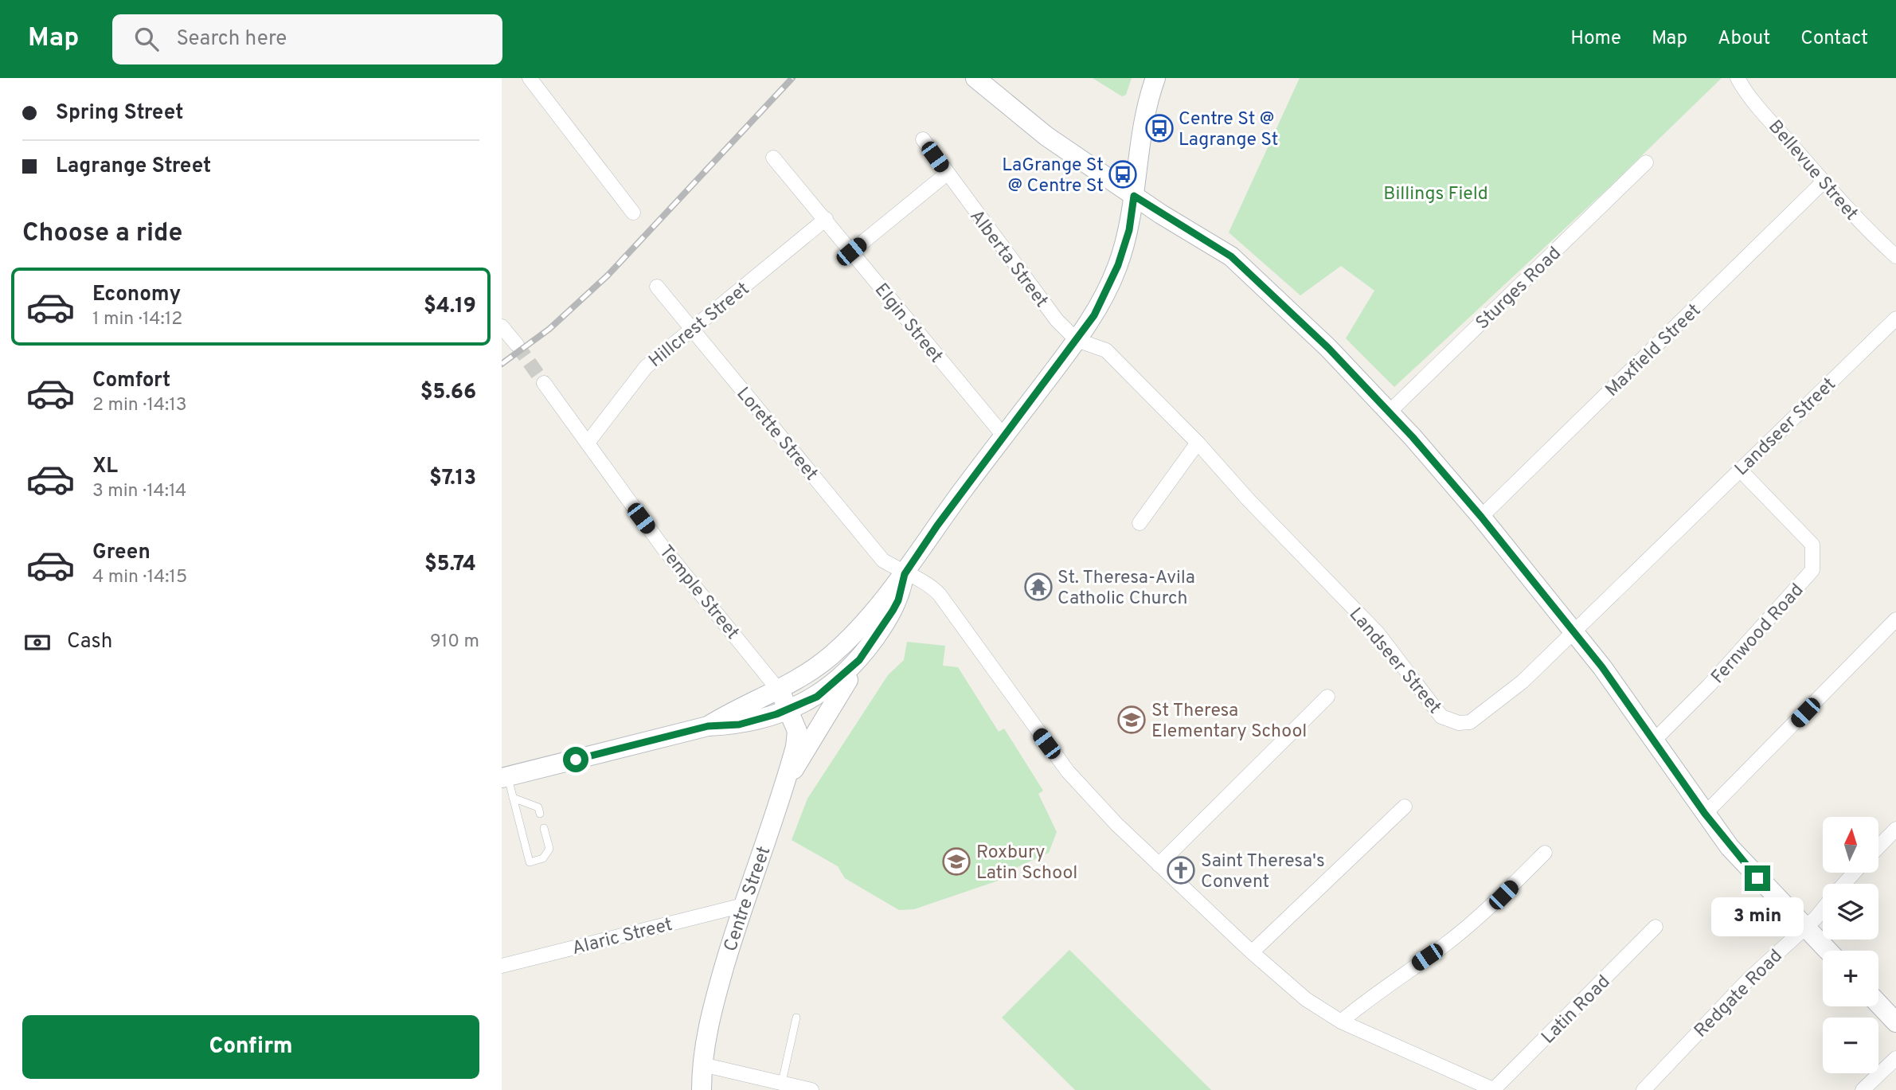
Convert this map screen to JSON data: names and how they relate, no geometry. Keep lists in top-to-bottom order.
{
  "streets": {
    "main road": ["Centre Street"],
    "street": [
      "Bellevue Street",
      "Alberta Street",
      "Sturges Road",
      "Elgin Street",
      "Hillcrest Street",
      "Maxfield Street",
      "Landseer Street",
      "Lorette Street",
      "Temple Street",
      "Fernwood Road",
      "Alaric Street",
      "Redgate Road",
      "Latin Road"
    ]
  },
  "crossings": [
    ["Bellevue Street", "Maxfield Street"],
    ["Alberta Street", "Landseer Street"],
    ["Elgin Street", "Hillcrest Street"],
    ["Hillcrest Street", "Lorette Street"],
    ["Hillcrest Street", "Temple Street"],
    ["Landseer Street", "Fernwood Road"],
    ["Lorette Street", "Latin Road"],
    ["Temple Street", "Centre Street"],
    ["Centre Street", "Alaric Street"]
  ],
  "parks": ["Billings Field"],
  "places": {
    "bus stop": ["Centre St @ Lagrange St", "LaGrange St @ Centre St"],
    "temple": ["St. Theresa-Avila Catholic Church"],
    "school or university": ["St Theresa Elementary School", "Roxbury Latin School"],
    "church": ["Saint Theresa's Convent"]
  },
  "north": "top",
  "page": {
    "header": "Map",
    "search": "Search here",
    "nav": [
      "Home",
      "Map",
      "About",
      "Contact"
    ],
    "banner": ["Spring Street", "Lagrange Street"],
    "heading": "Choose a ride",
    "list": [
      {
        "name": "Economy",
        "note": "1 min · 14:12",
        "value": "$4.19"
      },
      {
        "name": "Comfort",
        "note": "2 min · 14:13",
        "value": "$5.66"
      },
      {
        "name": "XL",
        "note": "3 min · 14:14",
        "value": "$7.13"
      },
      {
        "name": "Green",
        "note": "4 min · 14:15",
        "value": "$5.74"
      }
    ],
    "pay": ["Cash", "910 m"],
    "map_buttons": ["+", "−"],
    "bubble": "3 min",
    "buttons": "Confirm"
  }
}
